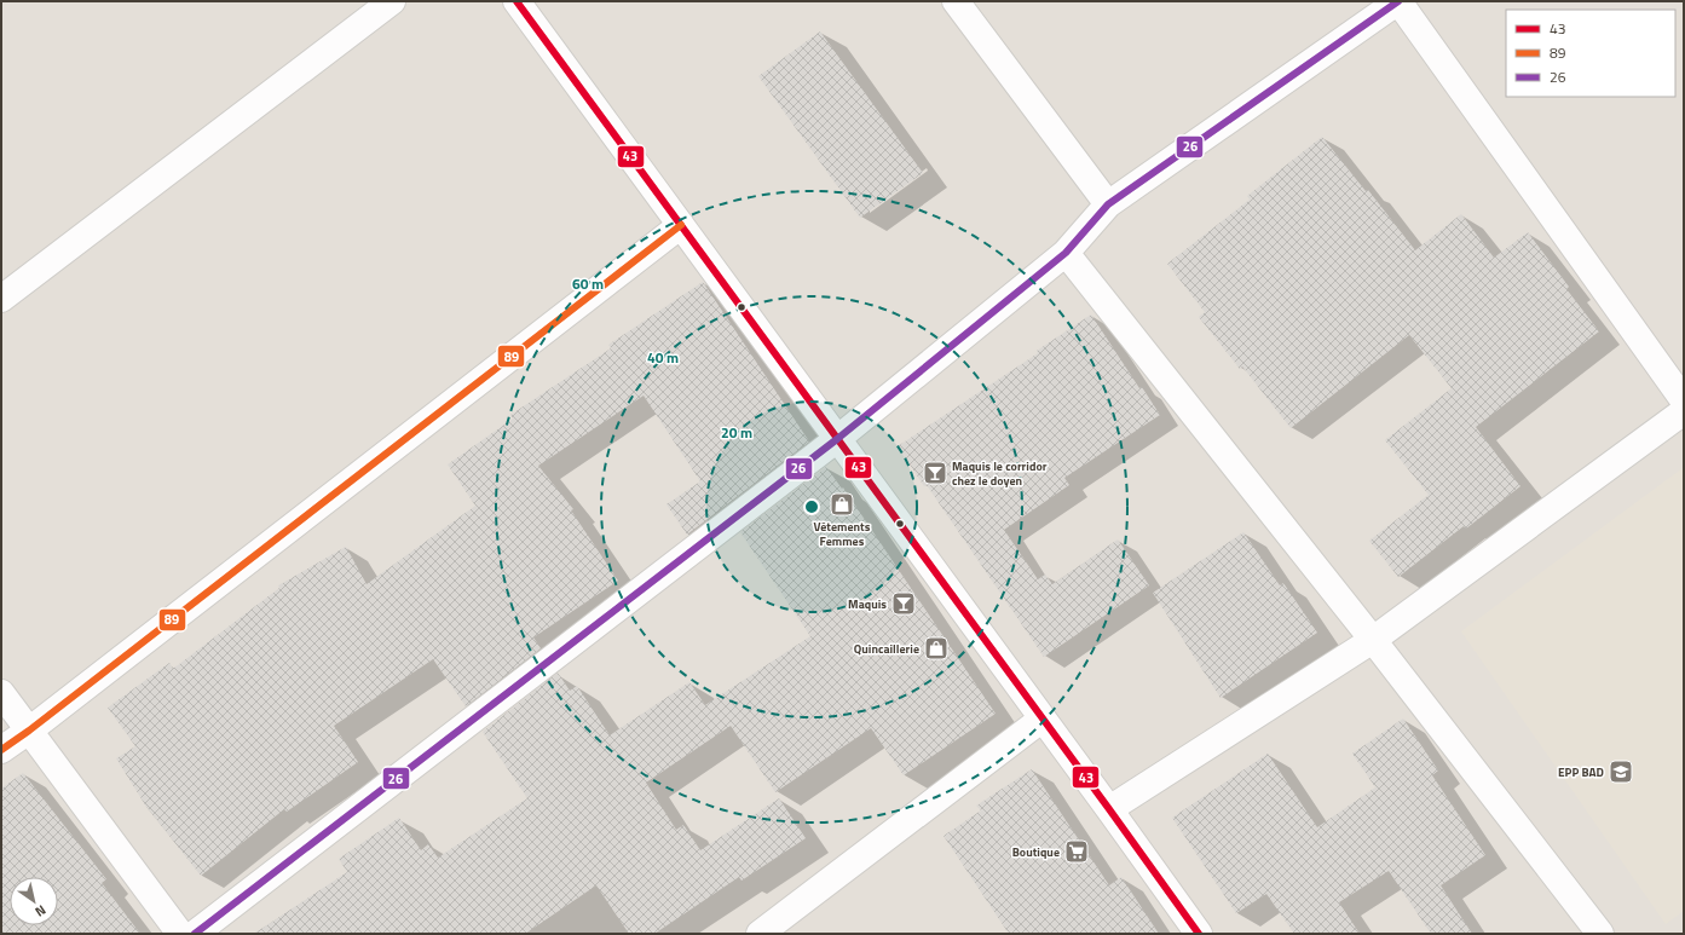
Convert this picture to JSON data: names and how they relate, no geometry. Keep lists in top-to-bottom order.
{
  "places": {
    "bar": ["Maquis le corridor chez le doyen", "Maquis"],
    "shop": ["Vêtements Femmes", "Quincaillerie"],
    "school or university": ["EPP BAD"],
    "supermarket": ["Boutique"]
  },
  "lines": ["transit line 43", "transit line 26", "transit line 89"],
  "legend": ["43", "89", "26"],
  "north": "bottom right",
  "rings": ["60 m", "40 m", "20 m"]
}
